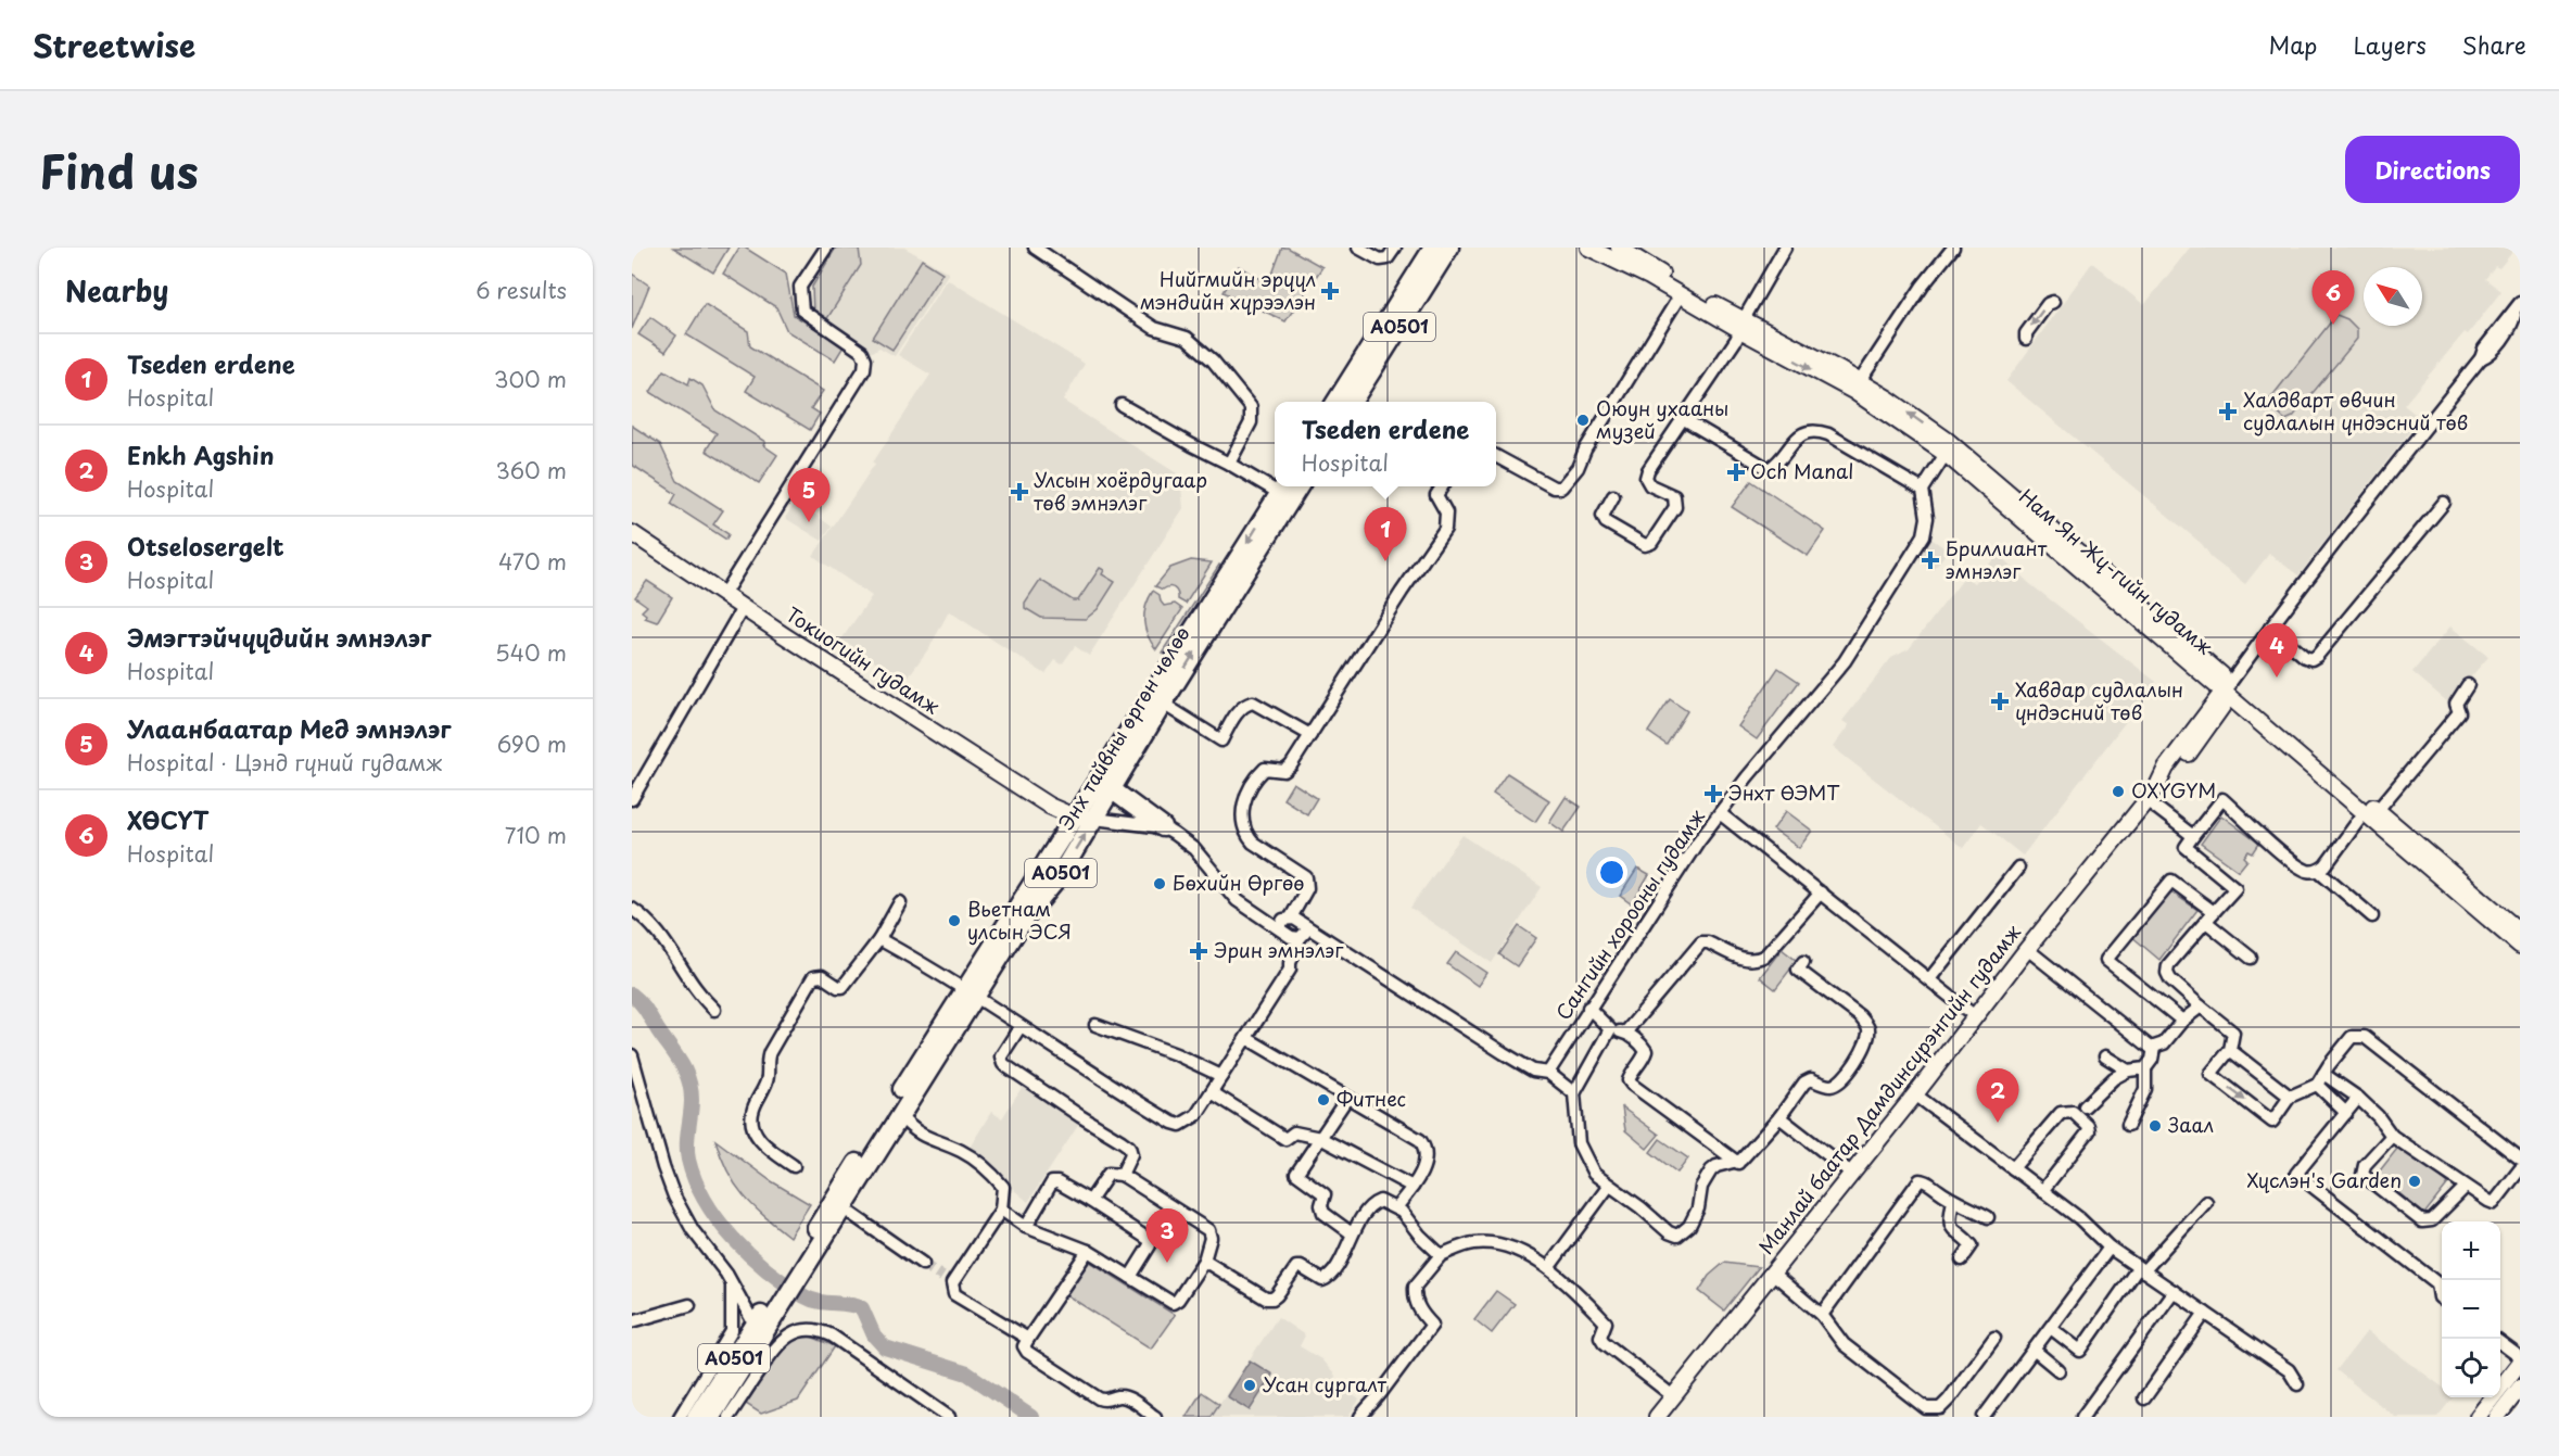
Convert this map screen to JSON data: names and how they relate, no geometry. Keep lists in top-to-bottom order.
{
  "streets": {
    "highway": ["A0501", "Энх тайвны өргөн чөлөө"],
    "main road": ["Нам Ян Жү-гийн гудамж", "Токиогийн гудамж", "Манлай баатар Дамдинсүрэнгийн гудамж"],
    "street": ["Сангийн хорооны гудамж"]
  },
  "crossings": [
    ["A0501", "Энх тайвны өргөн чөлөө"],
    ["Нам Ян Жү-гийн гудамж", "Манлай баатар Дамдинсүрэнгийн гудамж"],
    ["Токиогийн гудамж", "Энх тайвны өргөн чөлөө"],
    ["Сангийн хорооны гудамж", "Манлай баатар Дамдинсүрэнгийн гудамж"]
  ],
  "places": {
    "health": [
      "Нийгмийн эрүүл мэндийн хүрээлэн",
      "Халдварт өвчин судлалын үндэсний төв",
      "Och Manal",
      "Улсын хоёрдугаар төв эмнэлэг",
      "Бриллиант эмнэлэг",
      "Хавдар судлалын үндэсний төв",
      "Энхт ӨЭМТ",
      "Эрин эмнэлэг"
    ],
    "other": [
      "Оюун ухааны музей",
      "OXYGYM",
      "Бөхийн Өргөө",
      "Вьетнам улсын ЭСЯ",
      "Фитнес",
      "Заал",
      "Хүслэн's Garden",
      "Усан сургалт"
    ]
  },
  "north": "top left",
  "page": {
    "header": "Streetwise",
    "nav": ["Map", "Layers", "Share"],
    "title": "Find us",
    "buttons": "Directions",
    "heading": ["Nearby", "6 results"],
    "pins": [
      "6",
      "5",
      "1",
      "4",
      "2",
      "3"
    ],
    "list": [
      {
        "mark": "1",
        "name": "Tseden erdene",
        "note": "Hospital",
        "value": "300 m"
      },
      {
        "mark": "2",
        "name": "Enkh Agshin",
        "note": "Hospital",
        "value": "360 m"
      },
      {
        "mark": "3",
        "name": "Otselosergelt",
        "note": "Hospital",
        "value": "470 m"
      },
      {
        "mark": "4",
        "name": "Эмэгтэйчүүдийн эмнэлэг",
        "note": "Hospital",
        "value": "540 m"
      },
      {
        "mark": "5",
        "name": "Улаанбаатар Мед эмнэлэг",
        "note": "Hospital · Цэнд гүний гудамж",
        "value": "690 m"
      },
      {
        "mark": "6",
        "name": "ХӨСҮТ",
        "note": "Hospital",
        "value": "710 m"
      }
    ],
    "popup": ["Tseden erdene", "Hospital"],
    "map_buttons": ["+", "−"]
  }
}
